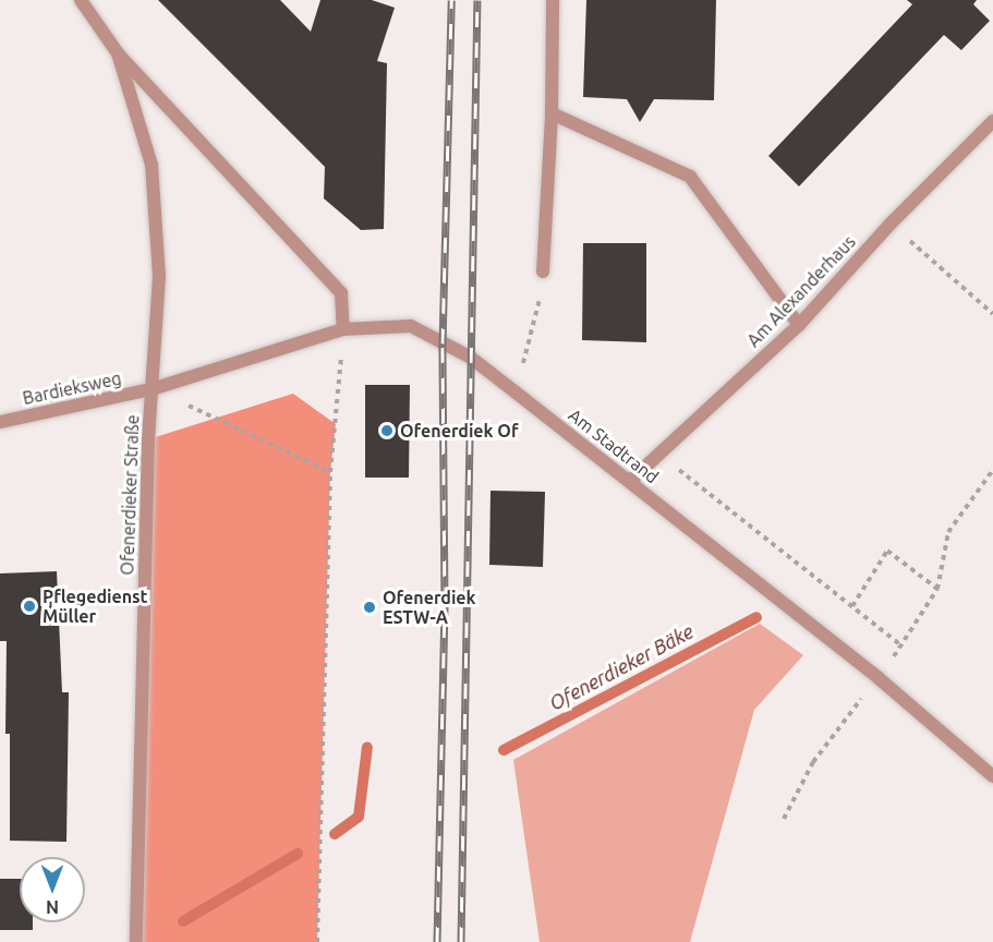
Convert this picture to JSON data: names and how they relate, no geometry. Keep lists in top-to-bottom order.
{
  "streets": {
    "street": [
      "Am Alexanderhaus",
      "Bardieksweg",
      "Am Stadtrand",
      "Ofenerdieker Straße"
    ]
  },
  "crossings": [
    ["Am Alexanderhaus", "Am Stadtrand"],
    ["Bardieksweg", "Am Stadtrand"],
    ["Bardieksweg", "Ofenerdieker Straße"],
    ["Am Stadtrand", "Ofenerdieker Straße"]
  ],
  "water": ["Ofenerdieker Bäke"],
  "places": ["Ofenerdiek Of", "Pflegedienst Müller", "Ofenerdiek ESTW-A"],
  "north": "bottom"
}
